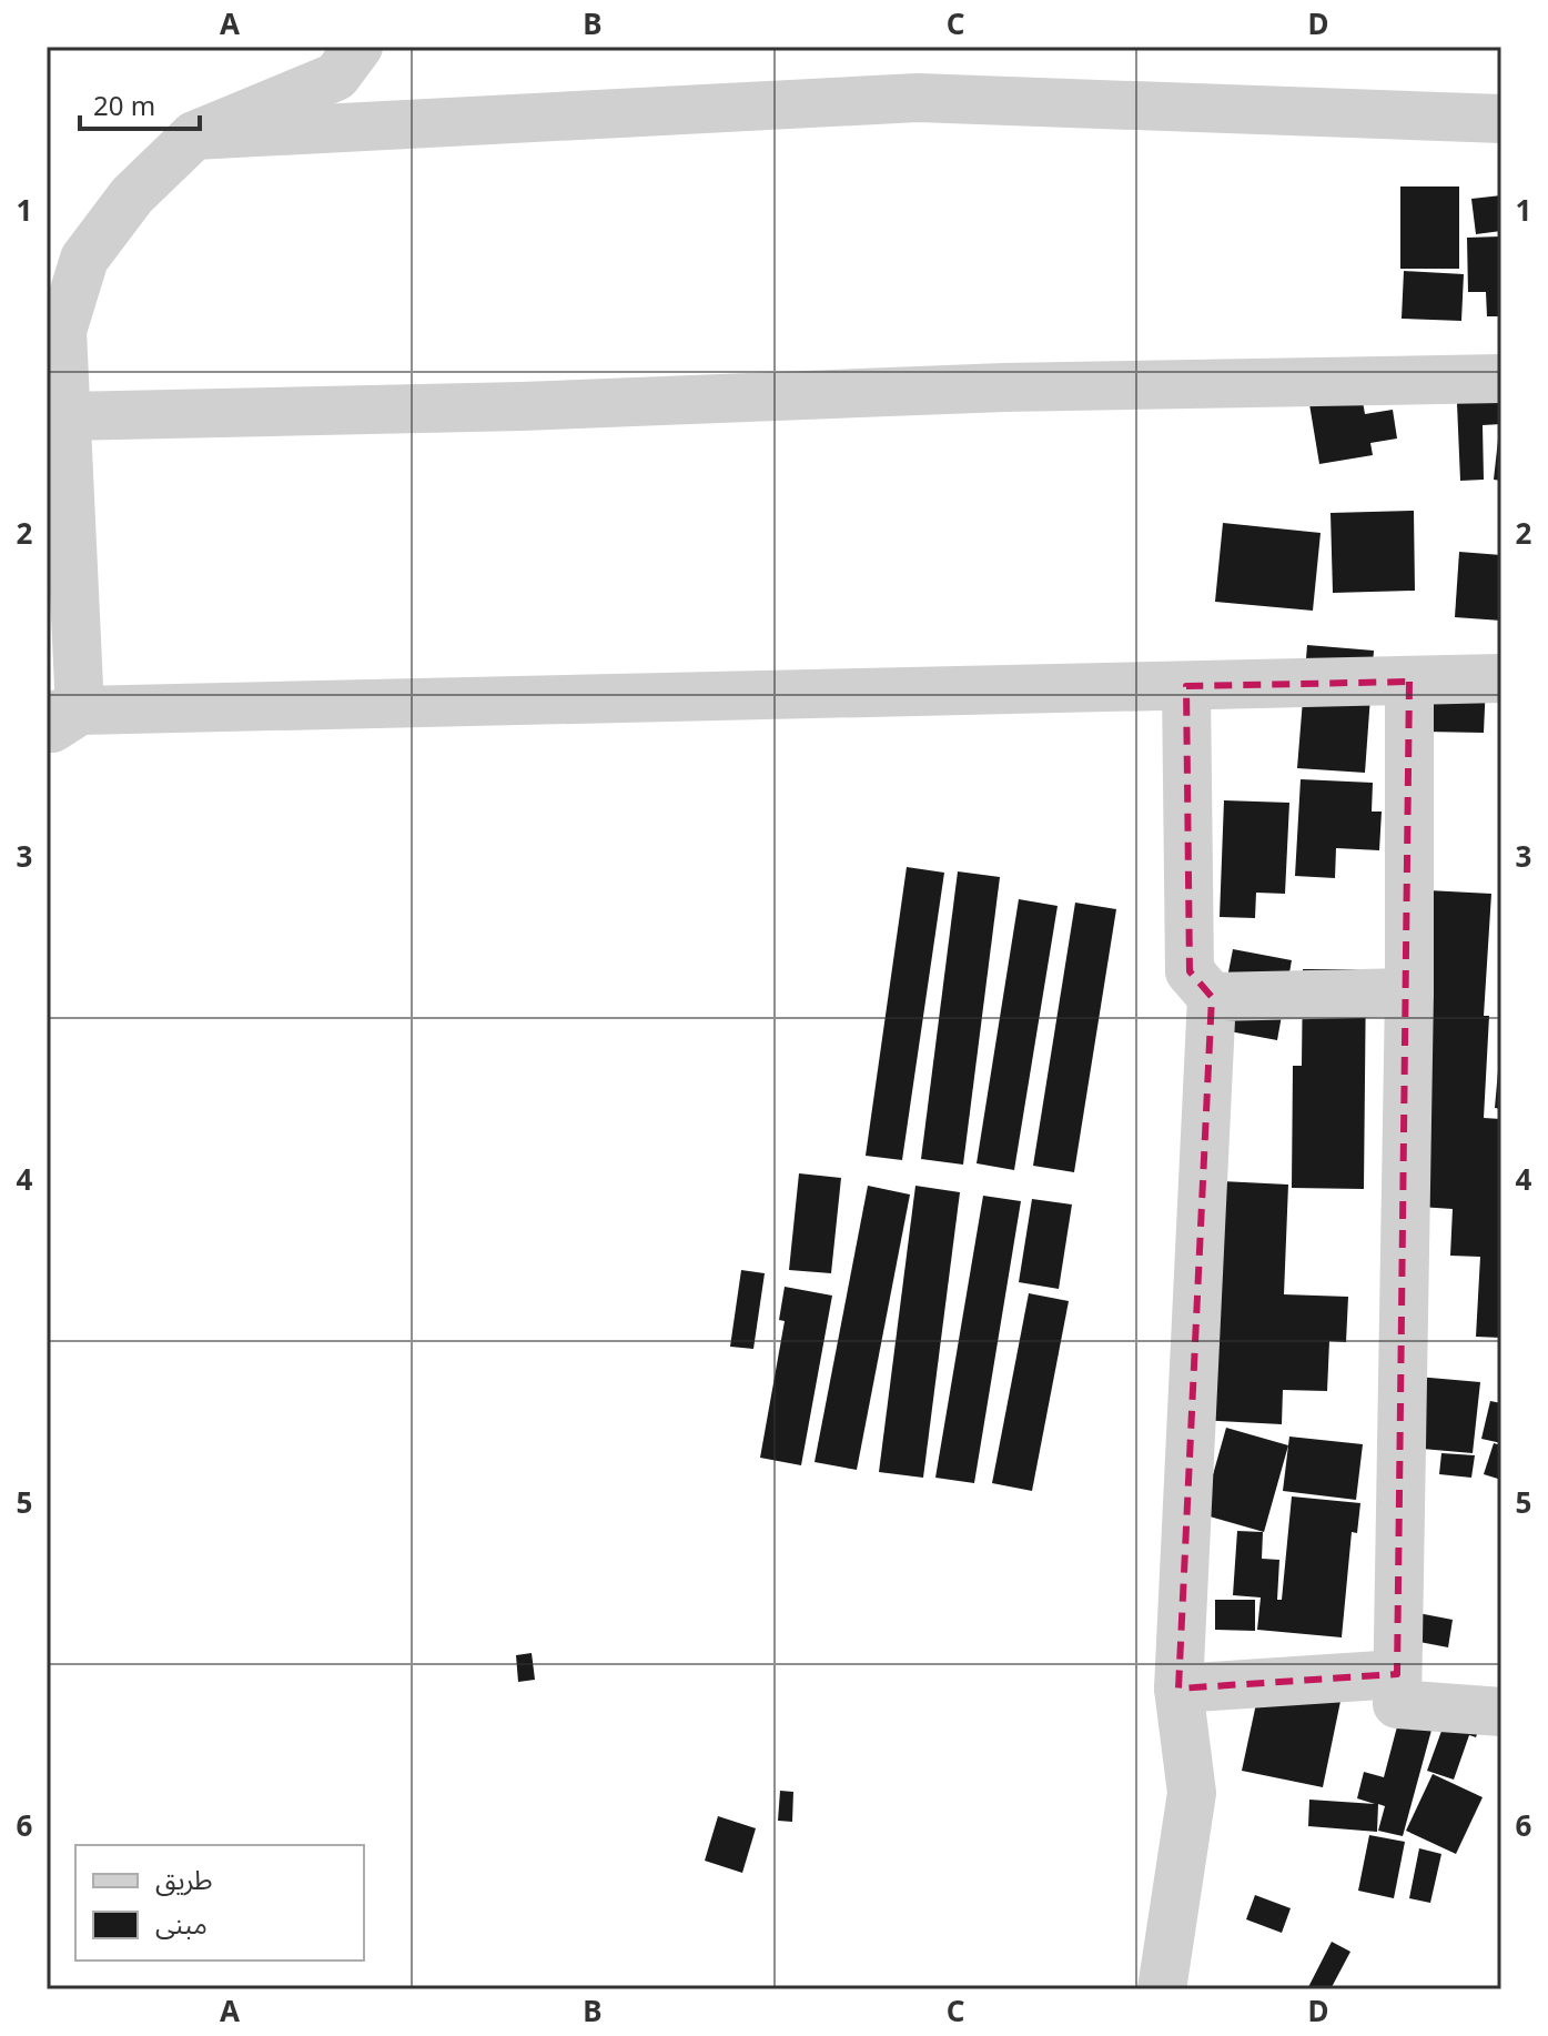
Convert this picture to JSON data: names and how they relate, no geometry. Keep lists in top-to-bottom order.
{
  "legend": ["طريق", "مبنى"],
  "scale_bar": "20 m",
  "grid": {
    "columns": [
      "A",
      "B",
      "C",
      "D"
    ],
    "rows": [
      "1",
      "2",
      "3",
      "4",
      "5",
      "6"
    ]
  }
}
